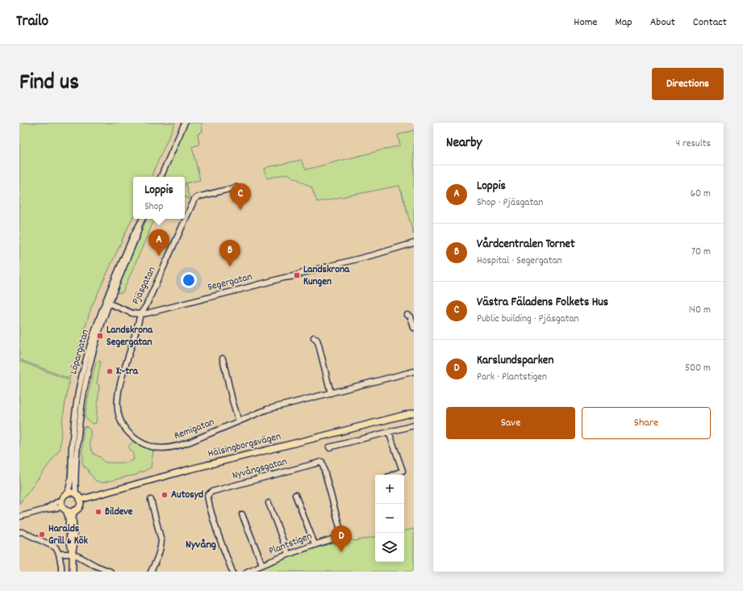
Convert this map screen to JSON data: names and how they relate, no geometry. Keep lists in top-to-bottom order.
{
  "streets": {
    "main road": ["Hälsingborgsvägen"],
    "street": [
      "Segergatan",
      "Pjäsgatan",
      "Löpargatan",
      "Remigatan",
      "Nyvångsgatan",
      "Plantstigen"
    ]
  },
  "crossings": [
    ["Segergatan", "Pjäsgatan"],
    ["Segergatan", "Löpargatan"],
    ["Segergatan", "Remigatan"],
    ["Pjäsgatan", "Remigatan"],
    ["Löpargatan", "Hälsingborgsvägen"],
    ["Nyvångsgatan", "Plantstigen"]
  ],
  "districts": ["Nyvång"],
  "places": {
    "transit": ["Landskrona Kungen", "Landskrona Segergatan"],
    "other": [
      "X:-tra",
      "Autosyd",
      "Bildeve",
      "Haralds Grill & Kök"
    ]
  },
  "page": {
    "header": "Trailo",
    "nav": [
      "Home",
      "Map",
      "About",
      "Contact"
    ],
    "title": "Find us",
    "buttons": [
      "Directions",
      ["Save", "Share"]
    ],
    "heading": ["Nearby", "4 results"],
    "list": [
      {
        "mark": "A",
        "name": "Loppis",
        "note": "Shop · Pjäsgatan",
        "value": "60 m"
      },
      {
        "mark": "B",
        "name": "Vårdcentralen Tornet",
        "note": "Hospital · Segergatan",
        "value": "70 m"
      },
      {
        "mark": "C",
        "name": "Västra Fäladens Folkets Hus",
        "note": "Public building · Pjäsgatan",
        "value": "140 m"
      },
      {
        "mark": "D",
        "name": "Karslundsparken",
        "note": "Park · Plantstigen",
        "value": "500 m"
      }
    ],
    "popup": ["Loppis", "Shop"],
    "pins": [
      "C",
      "A",
      "B",
      "D"
    ],
    "map_buttons": ["+", "−"]
  }
}
